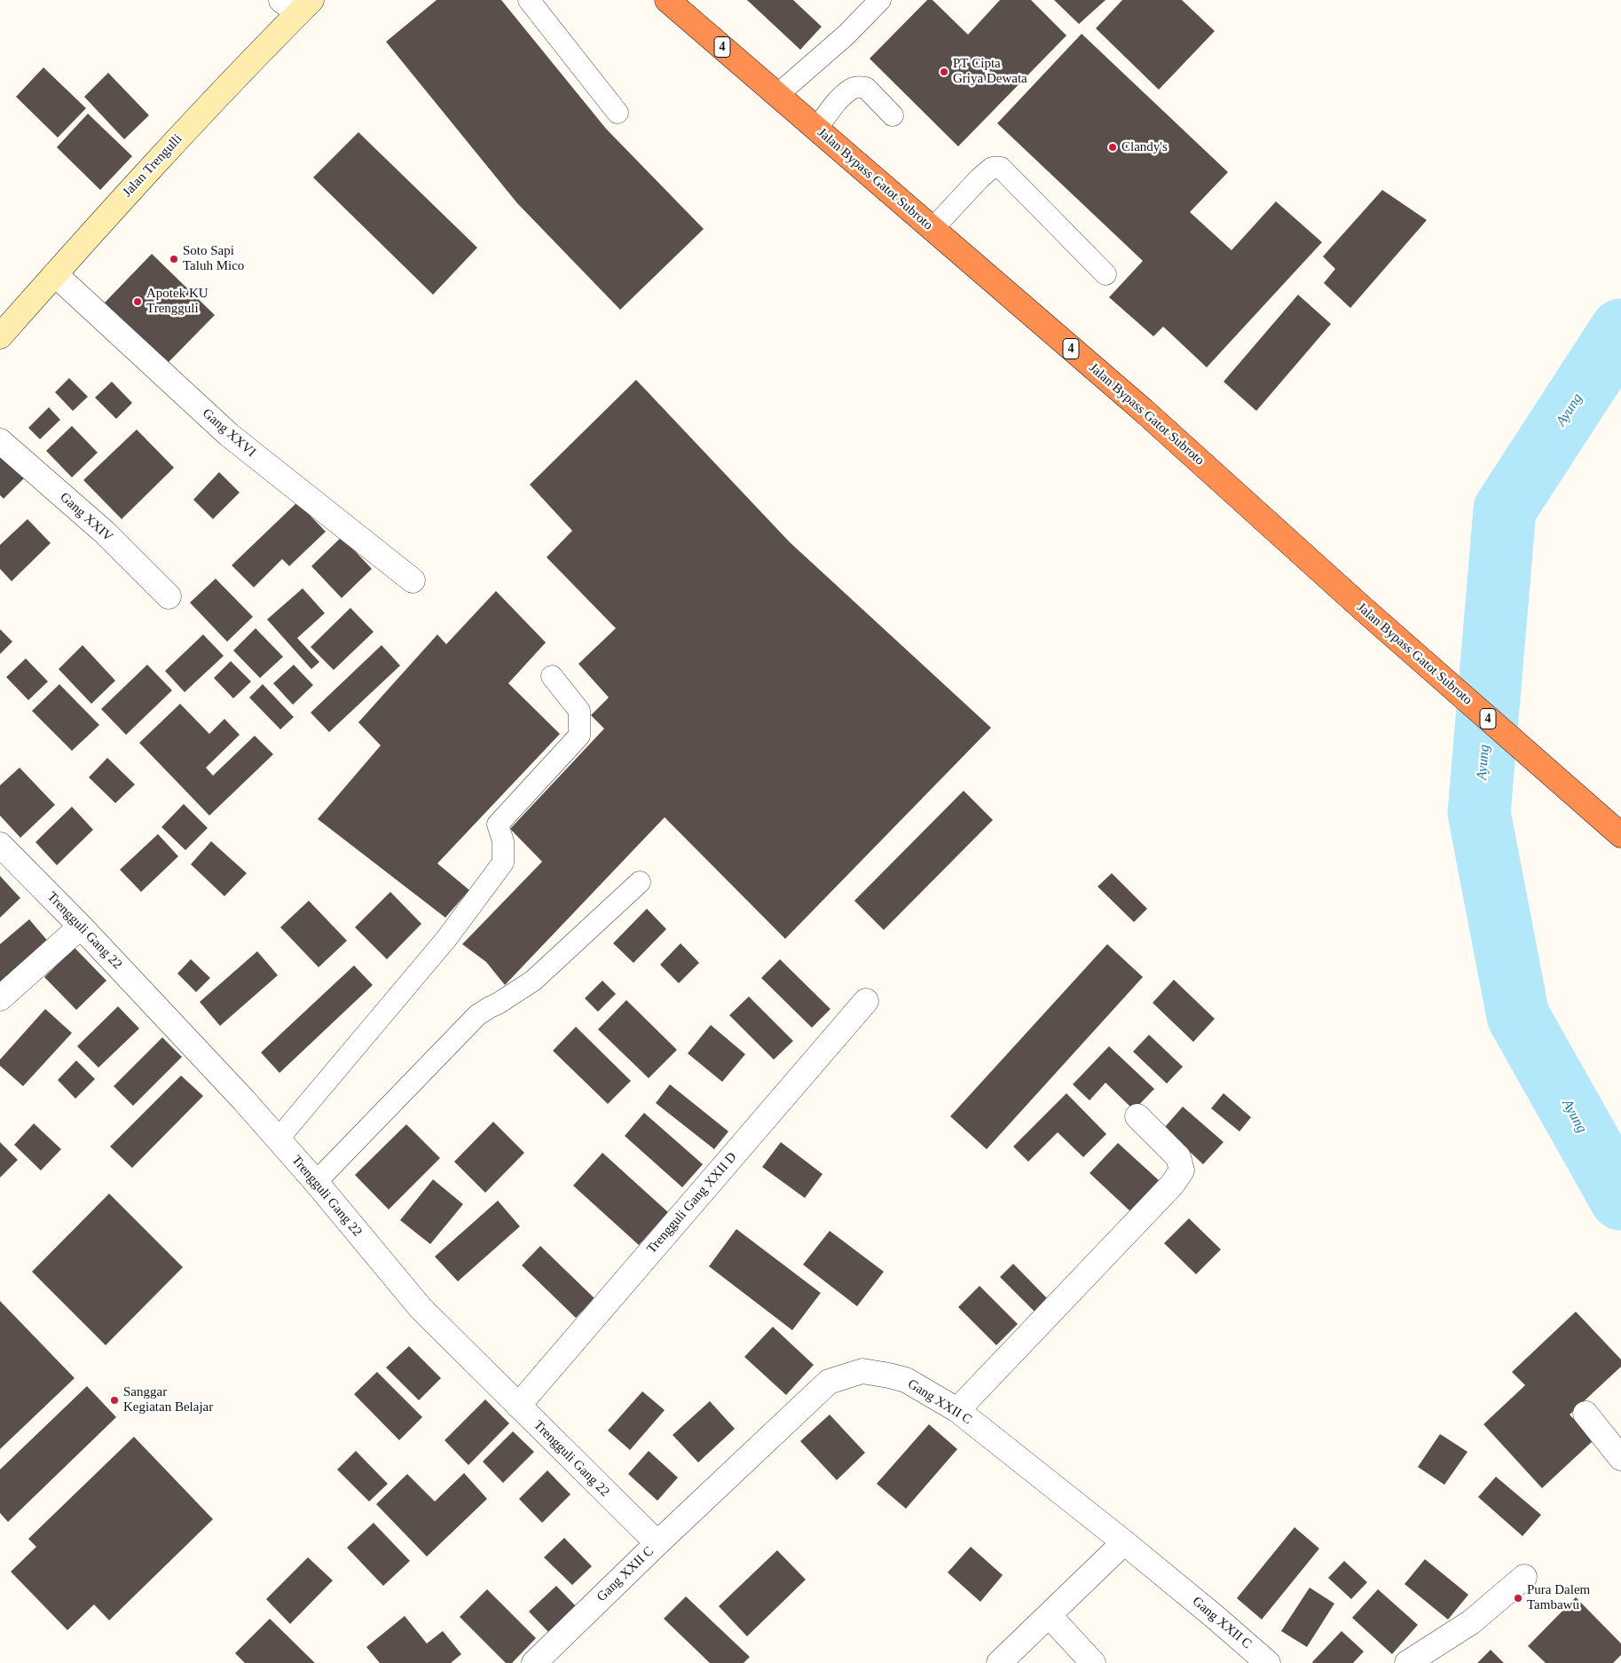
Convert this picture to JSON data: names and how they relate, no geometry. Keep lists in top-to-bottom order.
{
  "streets": {
    "highway": ["4", "Jalan Bypass Gatot Subroto"],
    "main road": ["Jalan Trengulli"],
    "street": [
      "Gang XXVI",
      "Gang XXIV",
      "Trengguli Gang 22",
      "Trengguli Gang XXII D",
      "Gang XXII C"
    ]
  },
  "crossings": [
    ["Jalan Trengulli", "Gang XXVI"],
    ["Trengguli Gang 22", "Trengguli Gang XXII D"],
    ["Trengguli Gang 22", "Gang XXII C"]
  ],
  "water": ["Ayung"],
  "places": [
    "PT Cipta Griya Dewata",
    "Clandy's",
    "Soto Sapi Taluh Mico",
    "Apotek KU Trengguli",
    "Sanggar Kegiatan Belajar",
    "Pura Dalem Tambawu"
  ]
}
